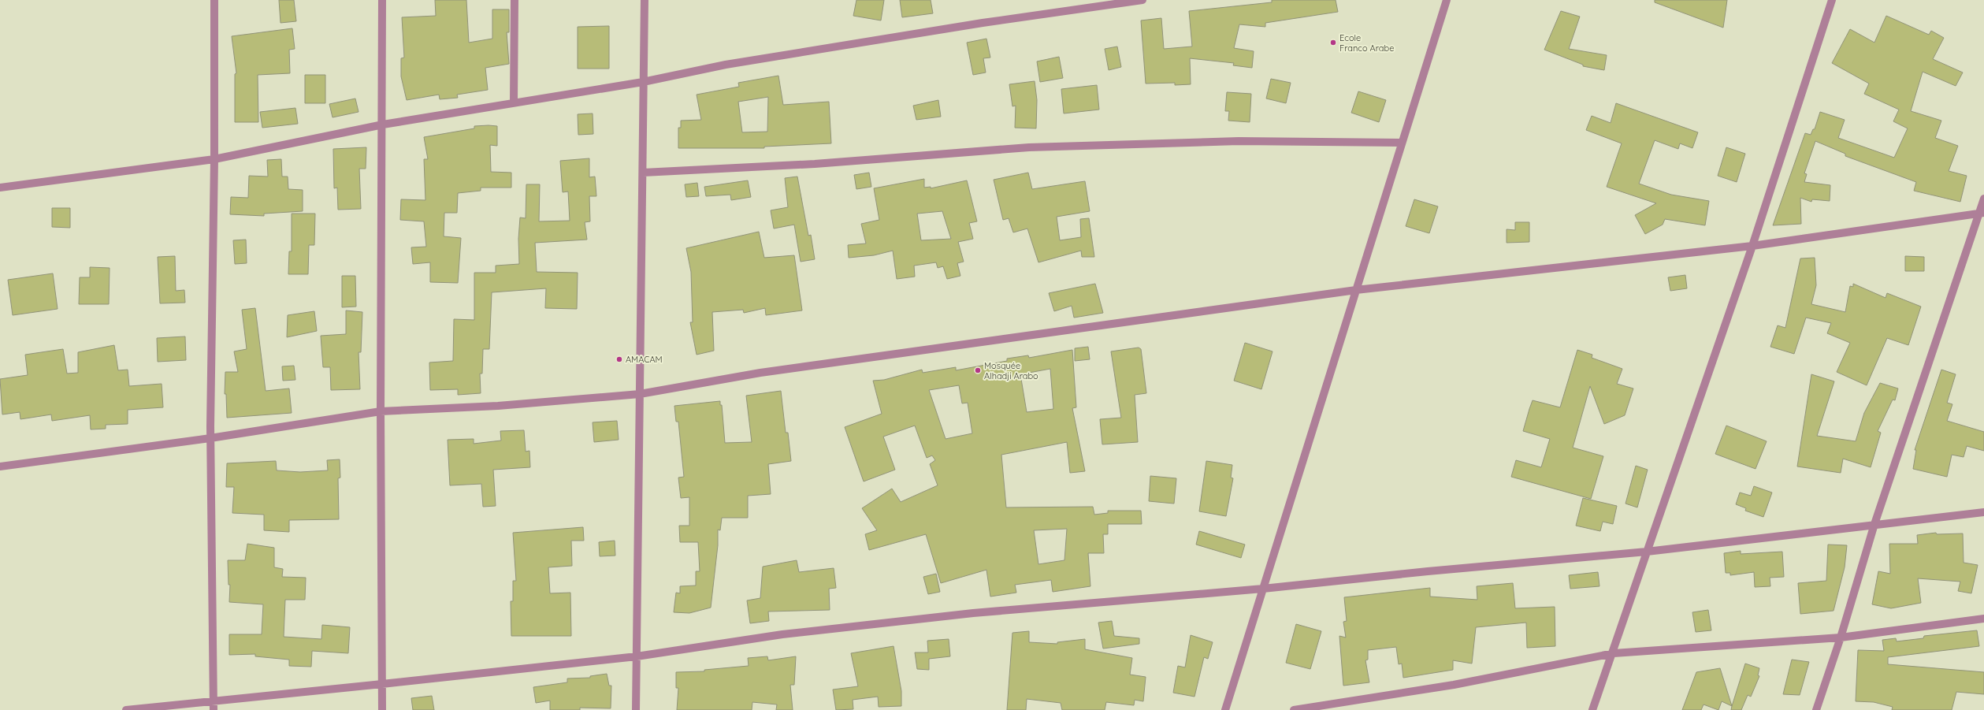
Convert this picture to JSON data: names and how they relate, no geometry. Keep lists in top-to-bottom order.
{
  "places": ["Ecole Franco Arabe", "AMACAM", "Mosquée Alhadji Arabo"]
}
